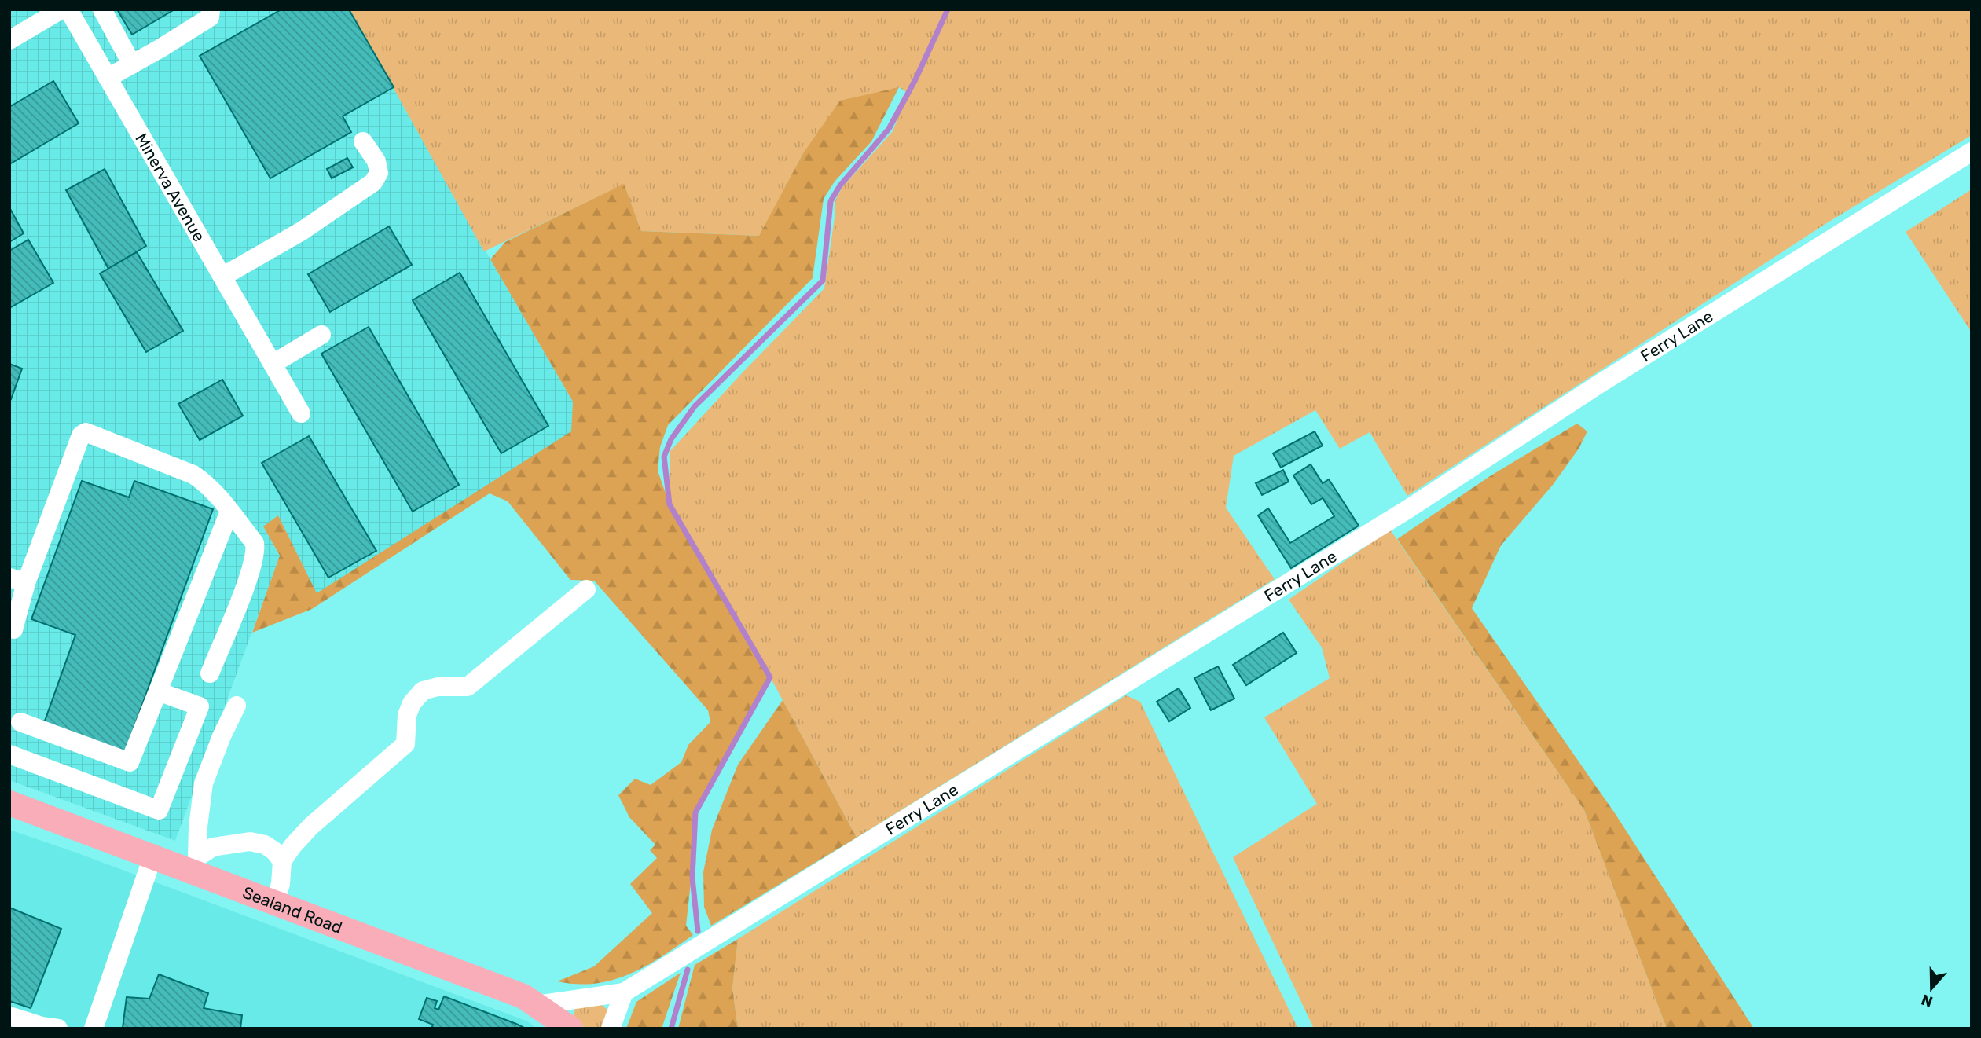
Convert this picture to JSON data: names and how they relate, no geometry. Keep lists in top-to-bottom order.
{
  "streets": {
    "main road": ["Sealand Road"],
    "street": ["Minerva Avenue", "Ferry Lane"]
  },
  "crossings": [
    ["Ferry Lane", "Sealand Road"]
  ],
  "north": "bottom"
}
